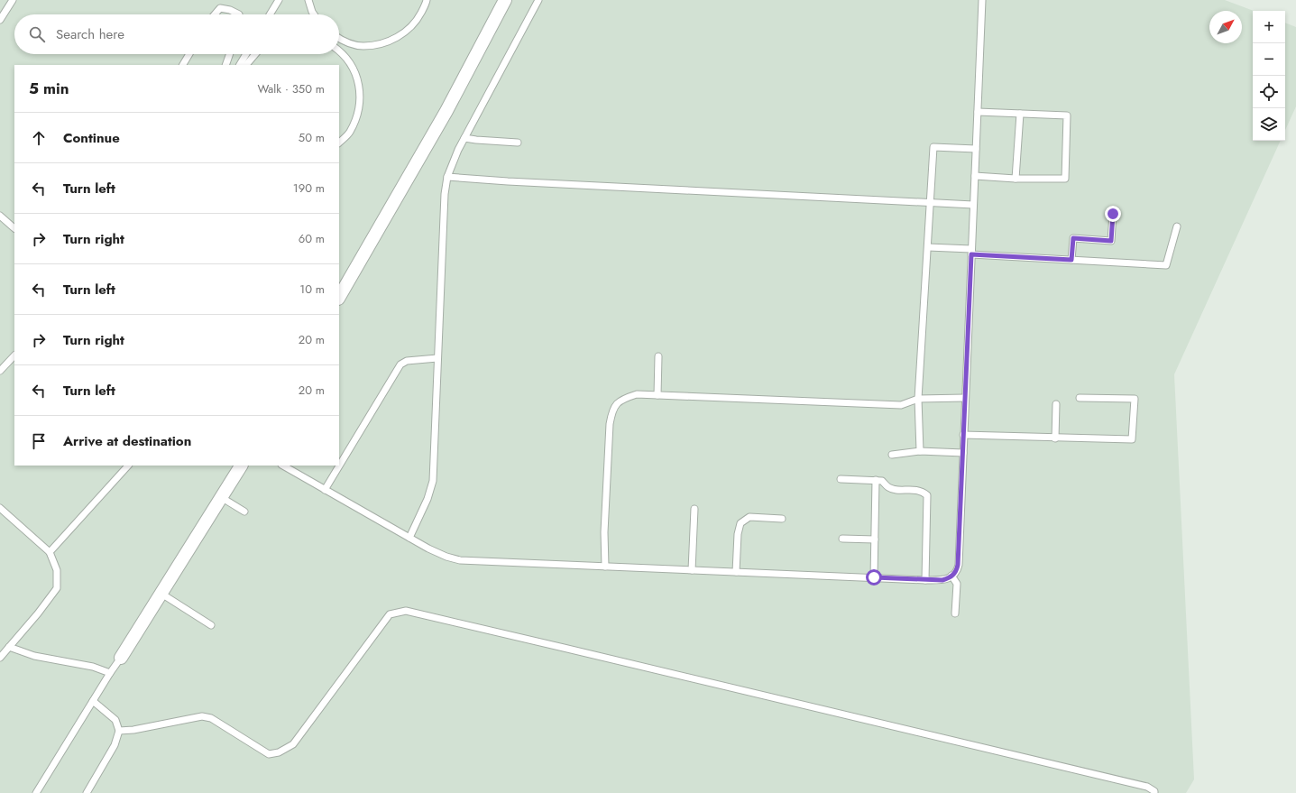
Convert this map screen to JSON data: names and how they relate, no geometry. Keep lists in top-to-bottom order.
{
  "north": "top right",
  "page": {
    "map_buttons": ["+", "−"],
    "search": "Search here",
    "heading": ["5 min", "Walk · 350 m"],
    "list": [
      ["Continue", "50 m"],
      ["Turn left", "190 m"],
      ["Turn right", "60 m"],
      ["Turn left", "10 m"],
      ["Turn right", "20 m"],
      ["Turn left", "20 m"],
      "Arrive at destination"
    ]
  }
}
